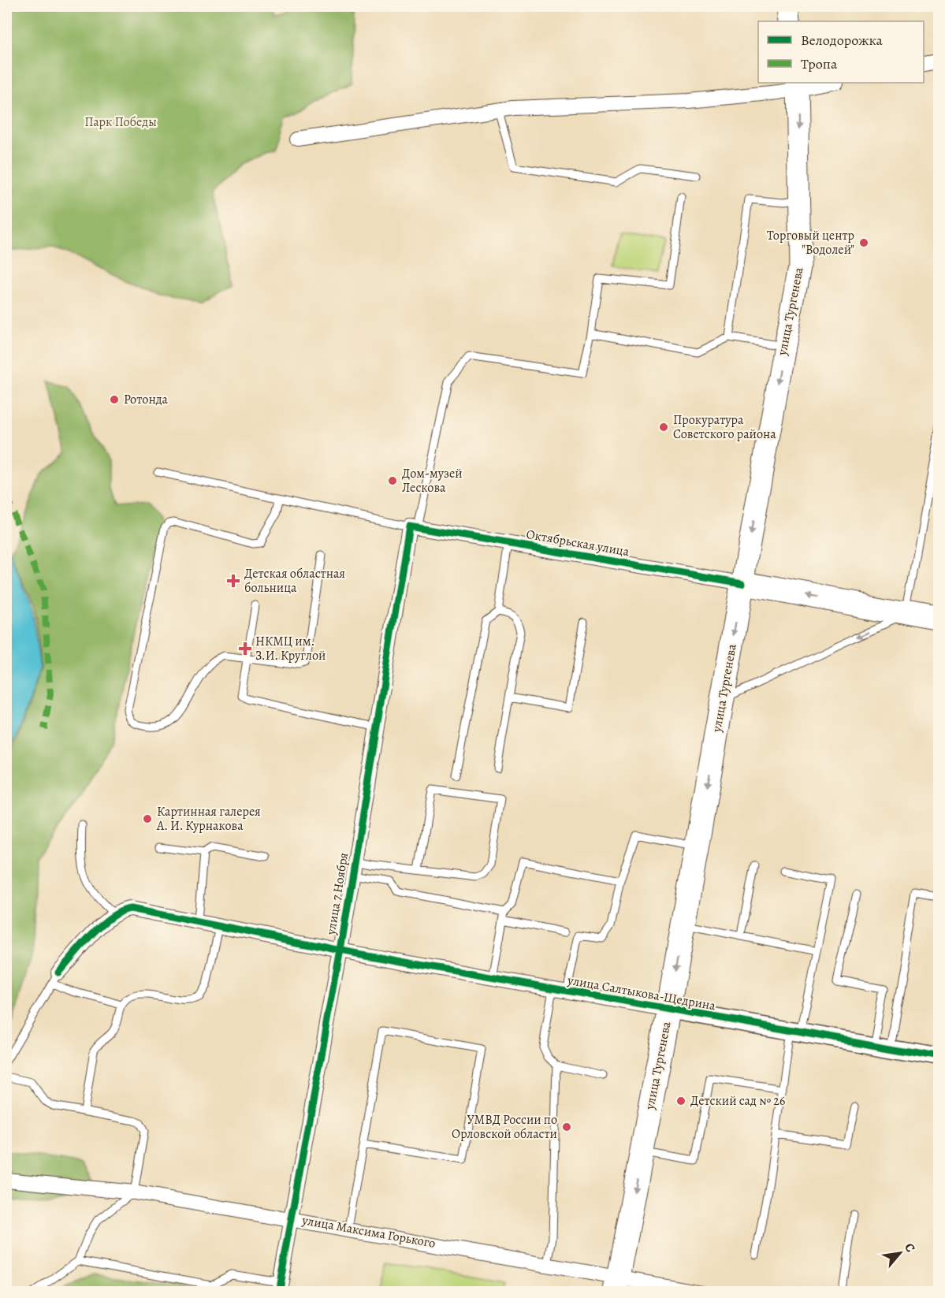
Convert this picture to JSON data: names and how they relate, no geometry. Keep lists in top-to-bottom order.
{
  "streets": {
    "main road": ["улица Тургенева", "Октябрьская улица"],
    "street": ["улица 7 Ноября", "улица Салтыкова-Щедрина", "улица Максима Горького"]
  },
  "crossings": [
    ["улица Тургенева", "Октябрьская улица"],
    ["улица Тургенева", "улица Салтыкова-Щедрина"],
    ["улица Тургенева", "улица Максима Горького"],
    ["Октябрьская улица", "улица 7 Ноября"],
    ["улица 7 Ноября", "улица Салтыкова-Щедрина"],
    ["улица 7 Ноября", "улица Максима Горького"]
  ],
  "one_way": ["улица Тургенева"],
  "parks": ["Парк Победы"],
  "places": {
    "other": [
      "Торговый центр \"Водолей\"",
      "Ротонда",
      "Прокуратура Советского района",
      "Дом-музей Лескова",
      "Картинная галерея А. И. Курнакова",
      "Детский сад № 26",
      "УМВД России по Орловской области"
    ],
    "health": ["Детская областная больница", "НКМЦ им. З.И. Круглой"]
  },
  "legend": ["Велодорожка", "Тропа"],
  "north": "top right"
}
